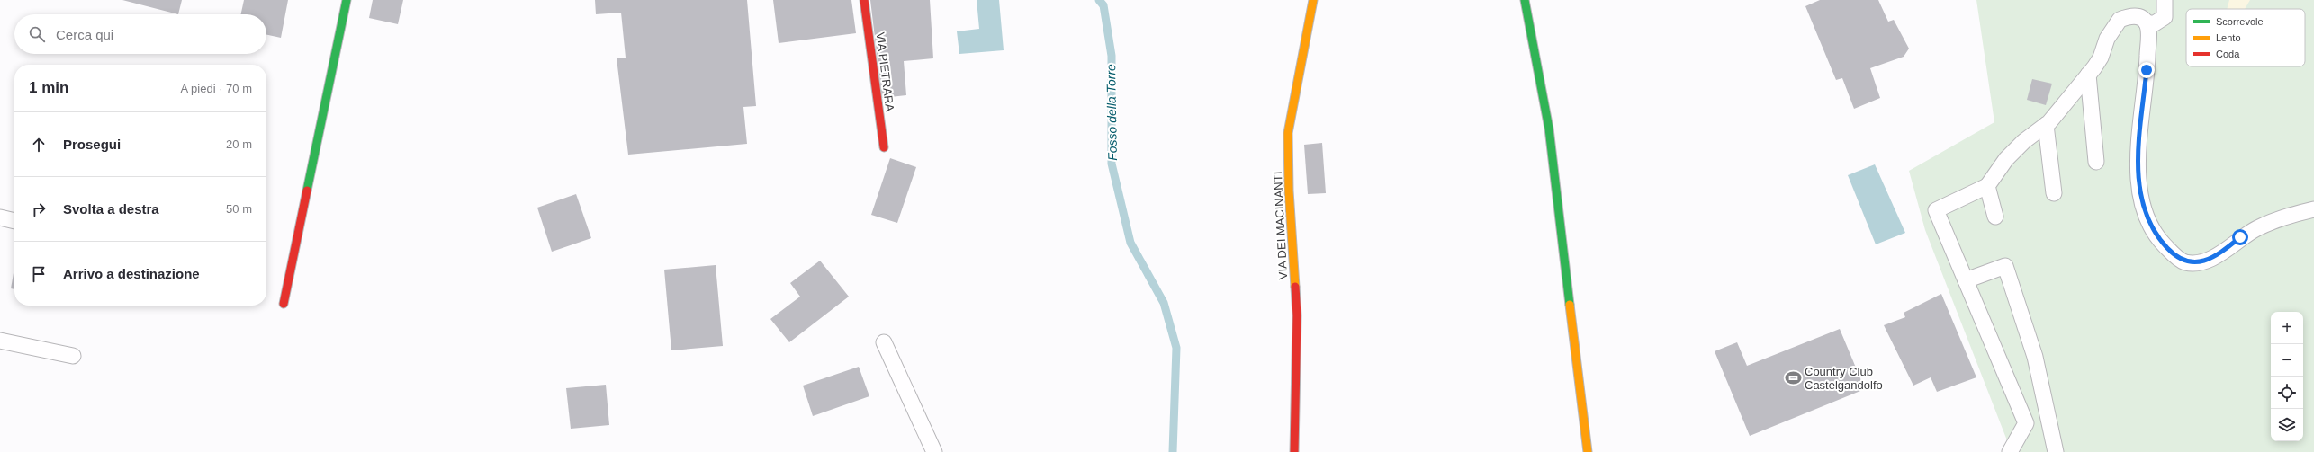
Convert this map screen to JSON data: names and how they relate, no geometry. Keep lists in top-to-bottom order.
{
  "streets": {
    "street": ["VIA PIETRARA", "VIA DEI MACINANTI"]
  },
  "water": ["Fosso della Torre"],
  "places": {
    "sports": ["Country Club Castelgandolfo"]
  },
  "legend": ["Scorrevole", "Lento", "Coda"],
  "page": {
    "search": "Cerca qui",
    "heading": ["1 min", "A piedi · 70 m"],
    "list": [
      ["Prosegui", "20 m"],
      ["Svolta a destra", "50 m"],
      "Arrivo a destinazione"
    ],
    "map_buttons": ["+", "−"]
  }
}
